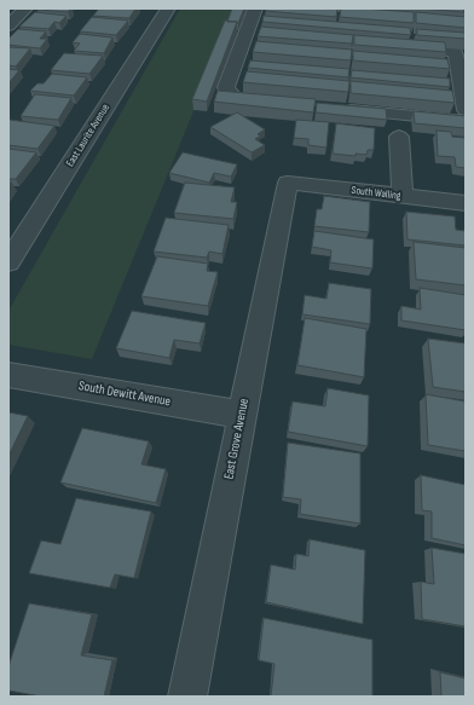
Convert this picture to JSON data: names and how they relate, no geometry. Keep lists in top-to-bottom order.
{
  "streets": {
    "street": [
      "East Laurite Avenue",
      "South Walling",
      "South Dewitt Avenue",
      "East Grove Avenue"
    ]
  },
  "crossings": [
    ["South Walling", "East Grove Avenue"],
    ["South Dewitt Avenue", "East Grove Avenue"]
  ]
}
